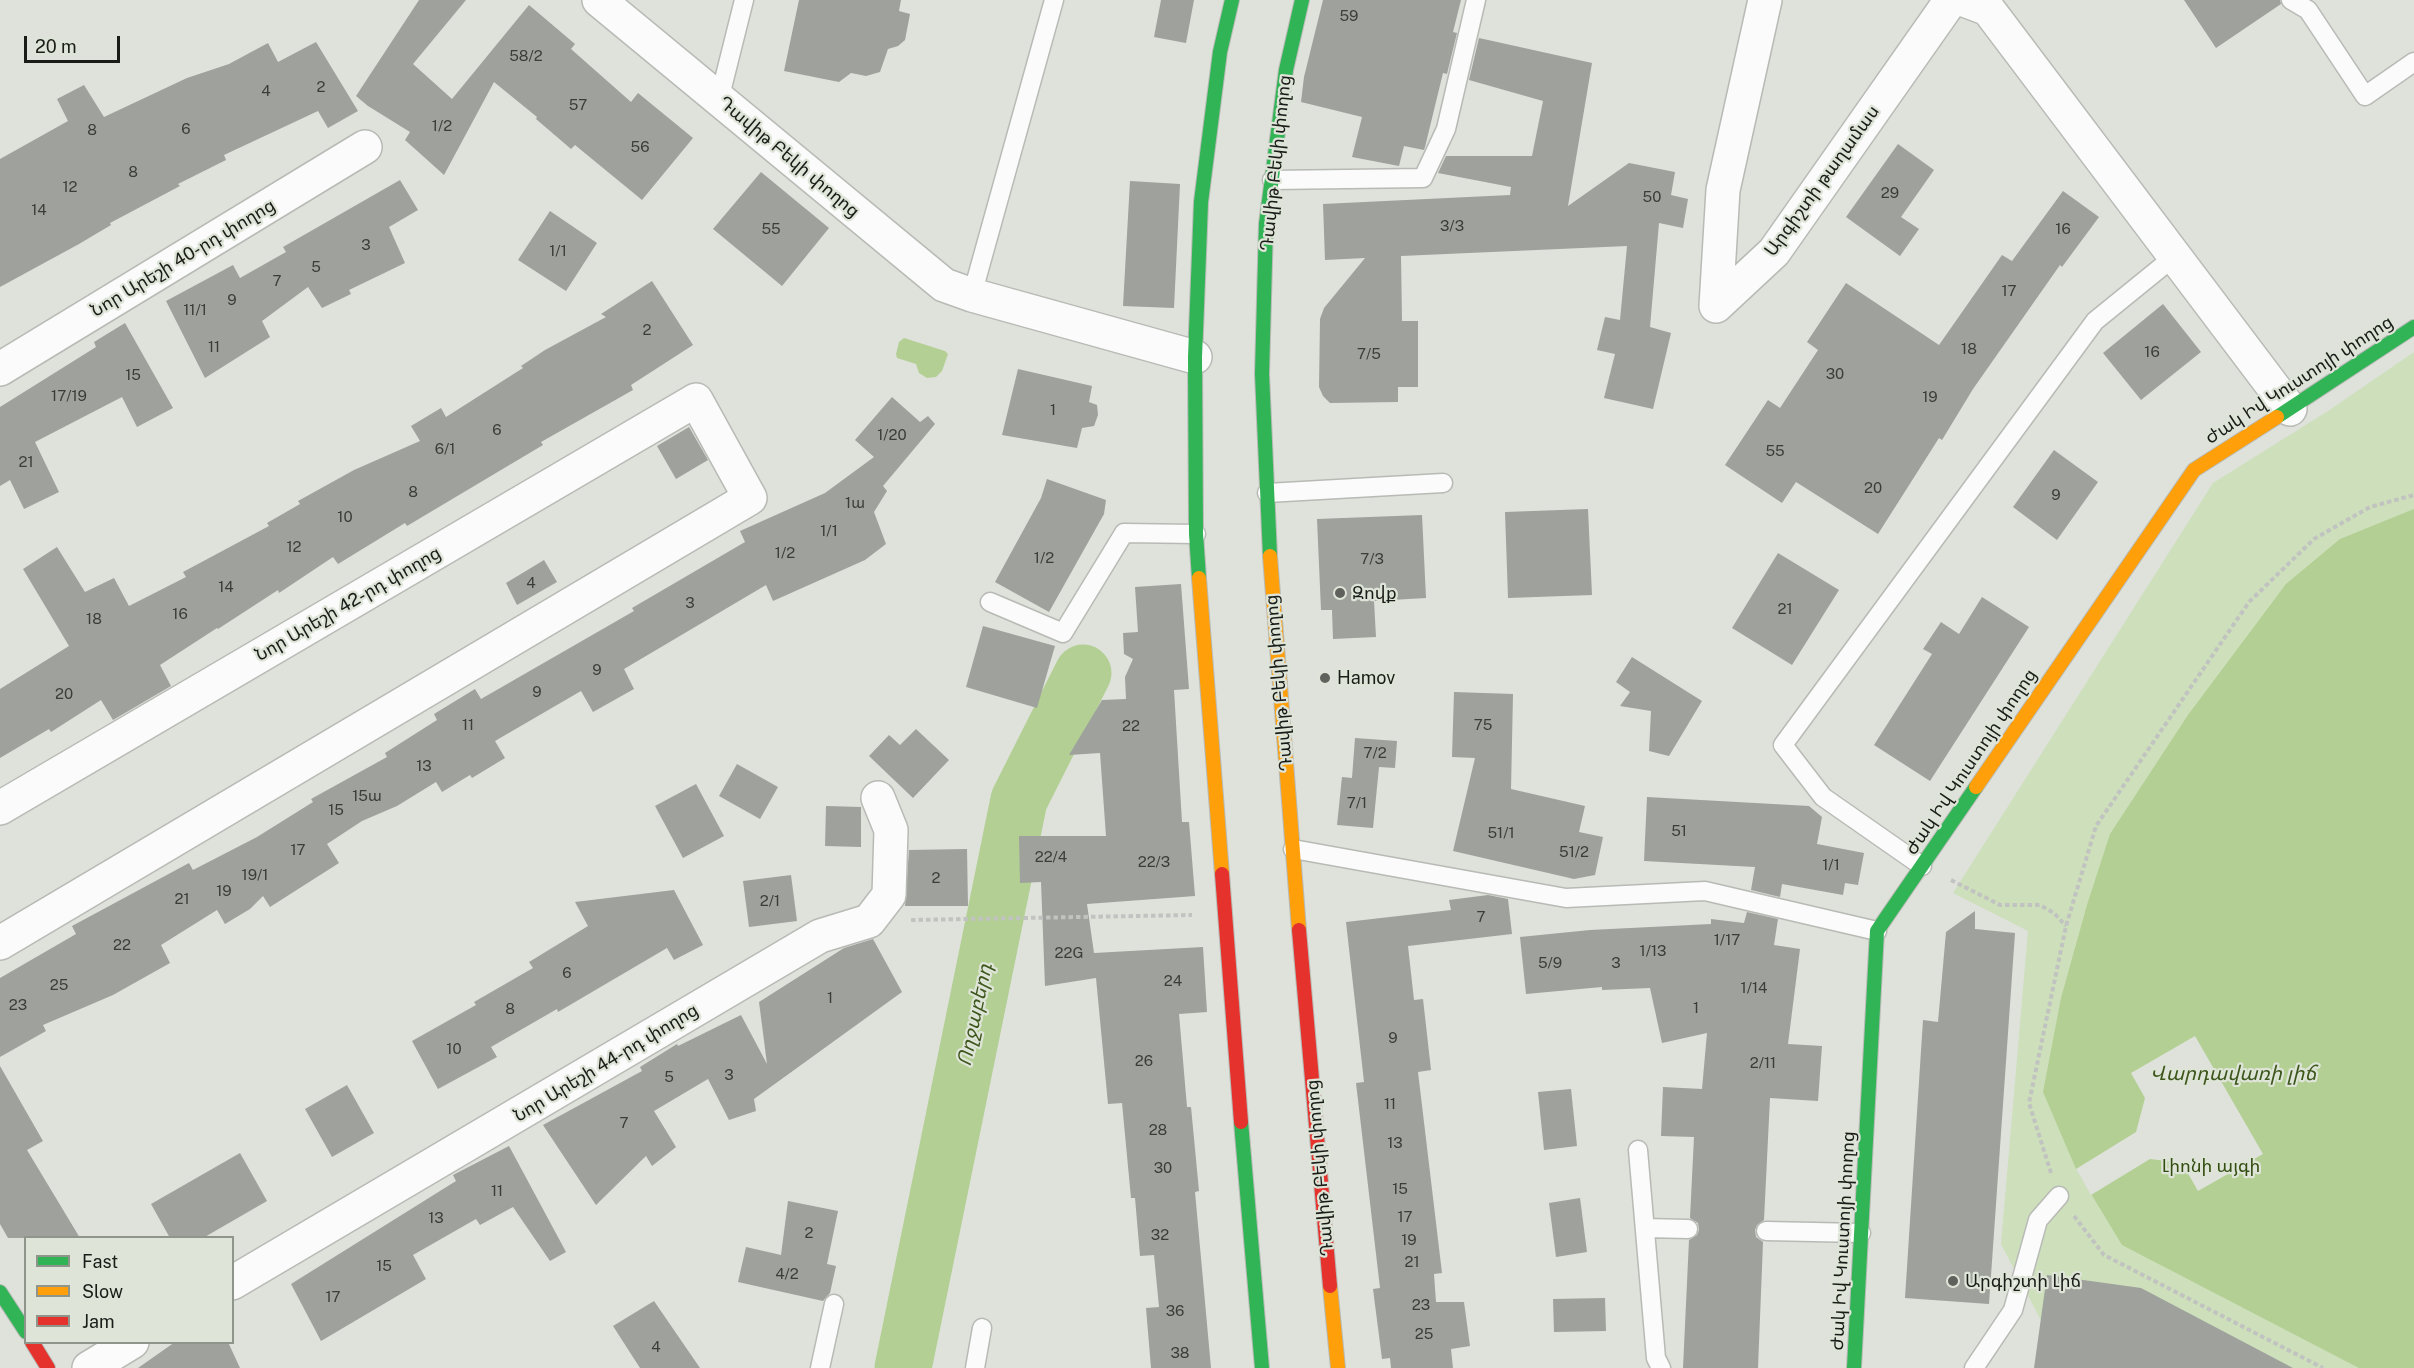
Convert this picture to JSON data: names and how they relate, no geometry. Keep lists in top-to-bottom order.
{
  "streets": {
    "main road": ["Դավիթ Բեկի փողոց", "Ժակ Իվ Կուստոյի փողոց"],
    "street": [
      "Արգիշտի թաղամաս",
      "Նոր Արեշի 40-րդ փողոց",
      "Նոր Արեշի 42-րդ փողոց",
      "Նոր Արեշի 44-րդ փողոց"
    ]
  },
  "water": ["Ողջաբերդ", "Վարդավառի լիճ"],
  "parks": ["Լիոնի այգի"],
  "places": ["Զովք", "Hamov", "Արգիշտի Լիճ"],
  "house_numbers": [
    "59",
    "58/2",
    "2",
    "4",
    "57",
    "1/2",
    "6",
    "8",
    "56",
    "8",
    "12",
    "29",
    "50",
    "14",
    "3/3",
    "55",
    "16",
    "3",
    "1/1",
    "5",
    "7",
    "17",
    "9",
    "11/1",
    "2",
    "11",
    "18",
    "16",
    "7/5",
    "30",
    "15",
    "17/19",
    "19",
    "1",
    "6",
    "1/20",
    "6/1",
    "55",
    "21",
    "20",
    "8",
    "9",
    "1ա",
    "10",
    "1/1",
    "12",
    "1/2",
    "1/2",
    "7/3",
    "4",
    "14",
    "3",
    "21",
    "16",
    "18",
    "9",
    "9",
    "20",
    "11",
    "75",
    "22",
    "7/2",
    "13",
    "15ա",
    "7/1",
    "15",
    "51",
    "51/1",
    "17",
    "51/2",
    "22/4",
    "22/3",
    "1/1",
    "19/1",
    "2",
    "19",
    "21",
    "2/1",
    "7",
    "1/17",
    "22",
    "1/13",
    "22G",
    "5/9",
    "3",
    "6",
    "24",
    "25",
    "1/14",
    "1",
    "23",
    "1",
    "8",
    "9",
    "10",
    "26",
    "2/11",
    "3",
    "5",
    "11",
    "7",
    "28",
    "13",
    "30",
    "15",
    "11",
    "17",
    "13",
    "2",
    "32",
    "19",
    "21",
    "15",
    "4/2",
    "17",
    "23",
    "36",
    "25",
    "4",
    "38"
  ],
  "legend": ["Fast", "Slow", "Jam"],
  "scale_bar": "20 m"
}
